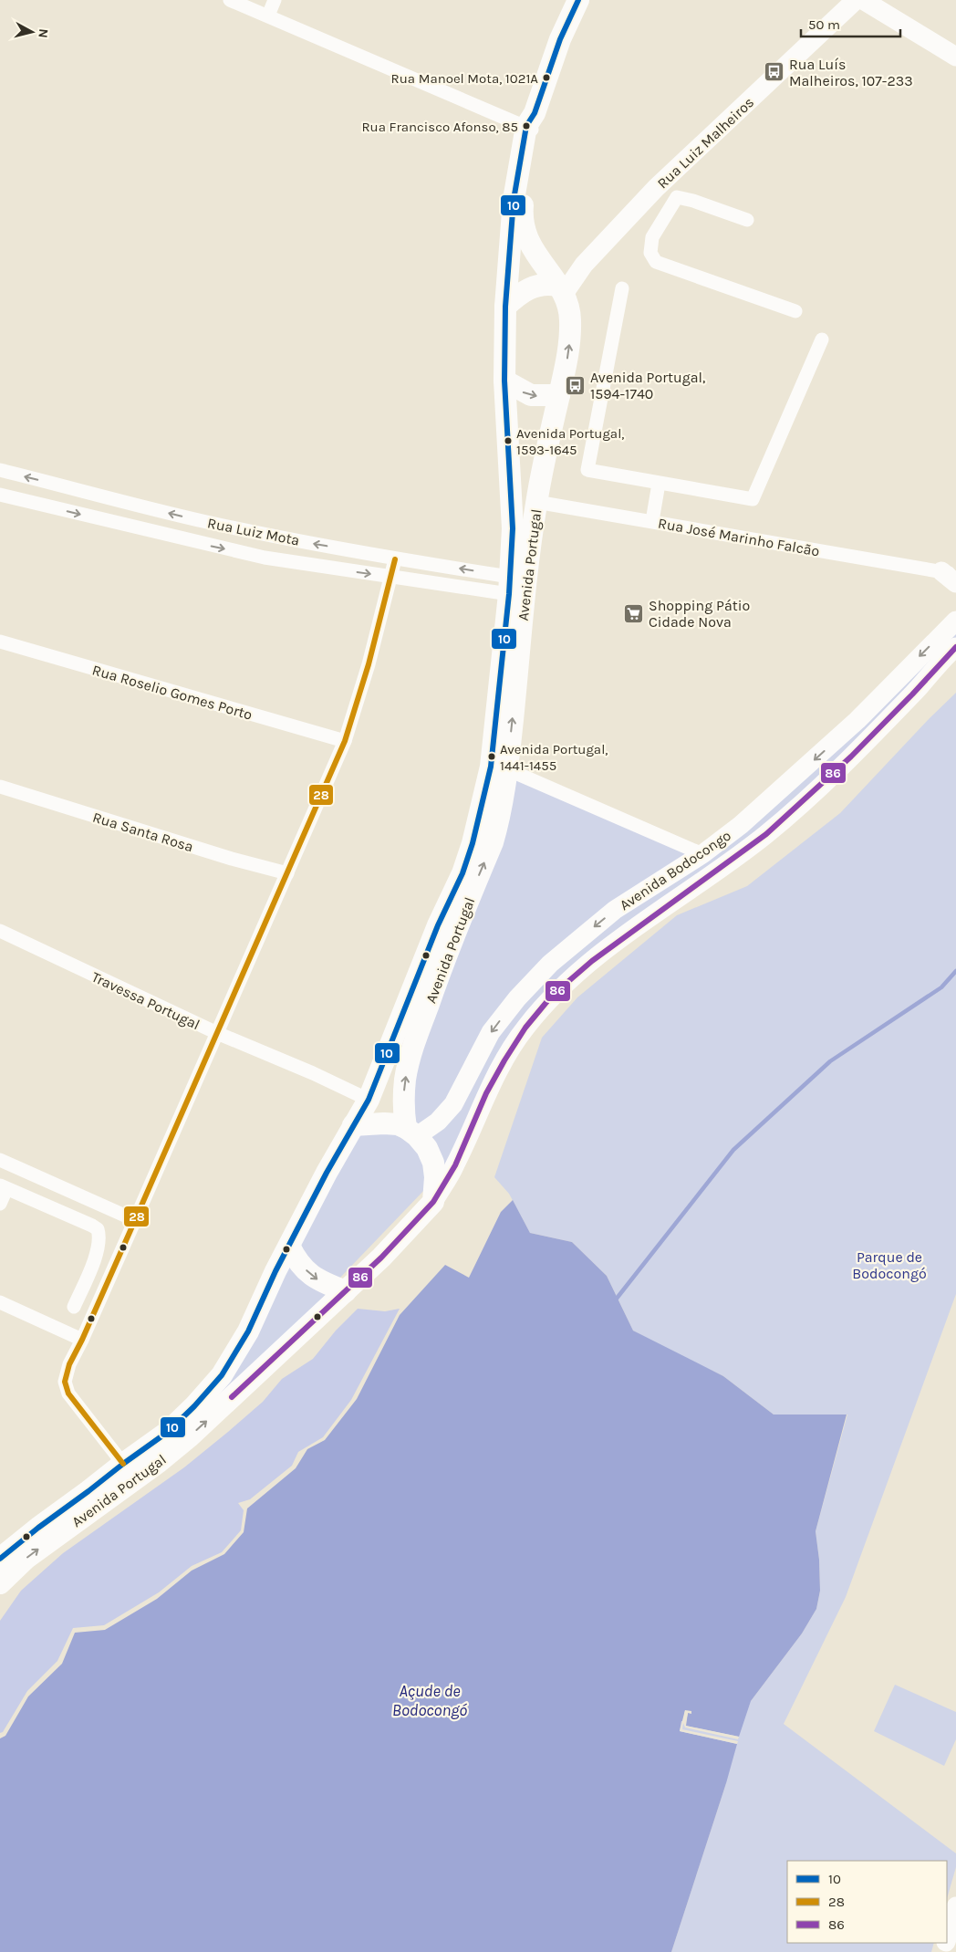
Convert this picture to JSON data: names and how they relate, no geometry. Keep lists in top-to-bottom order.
{
  "streets": {
    "main road": ["Avenida Portugal"],
    "street": [
      "Rua Luiz Malheiros",
      "Rua Luiz Mota",
      "Rua José Marinho Falcão",
      "Rua Roselio Gomes Porto",
      "Rua Santa Rosa",
      "Avenida Bodocongo",
      "Travessa Portugal"
    ]
  },
  "crossings": [
    ["Rua Luiz Malheiros", "Avenida Portugal"],
    ["Rua Luiz Mota", "Avenida Portugal"],
    ["Rua José Marinho Falcão", "Avenida Portugal"],
    ["Avenida Portugal", "Avenida Bodocongo"],
    ["Avenida Portugal", "Travessa Portugal"]
  ],
  "water": ["Açude de Bodocongó"],
  "parks": ["Parque de Bodocongó"],
  "places": {
    "bus stop": ["Rua Luís Malheiros, 107-233", "Avenida Portugal, 1594-1740"],
    "other": [
      "Rua Manoel Mota, 1021A",
      "Rua Francisco Afonso, 85",
      "Avenida Portugal, 1593-1645",
      "Avenida Portugal, 1441-1455"
    ],
    "supermarket": ["Shopping Pátio Cidade Nova"]
  },
  "lines": ["transit line 10", "transit line 28", "transit line 86"],
  "legend": ["10", "28", "86"],
  "scale_bar": "50 m",
  "north": "right"
}
